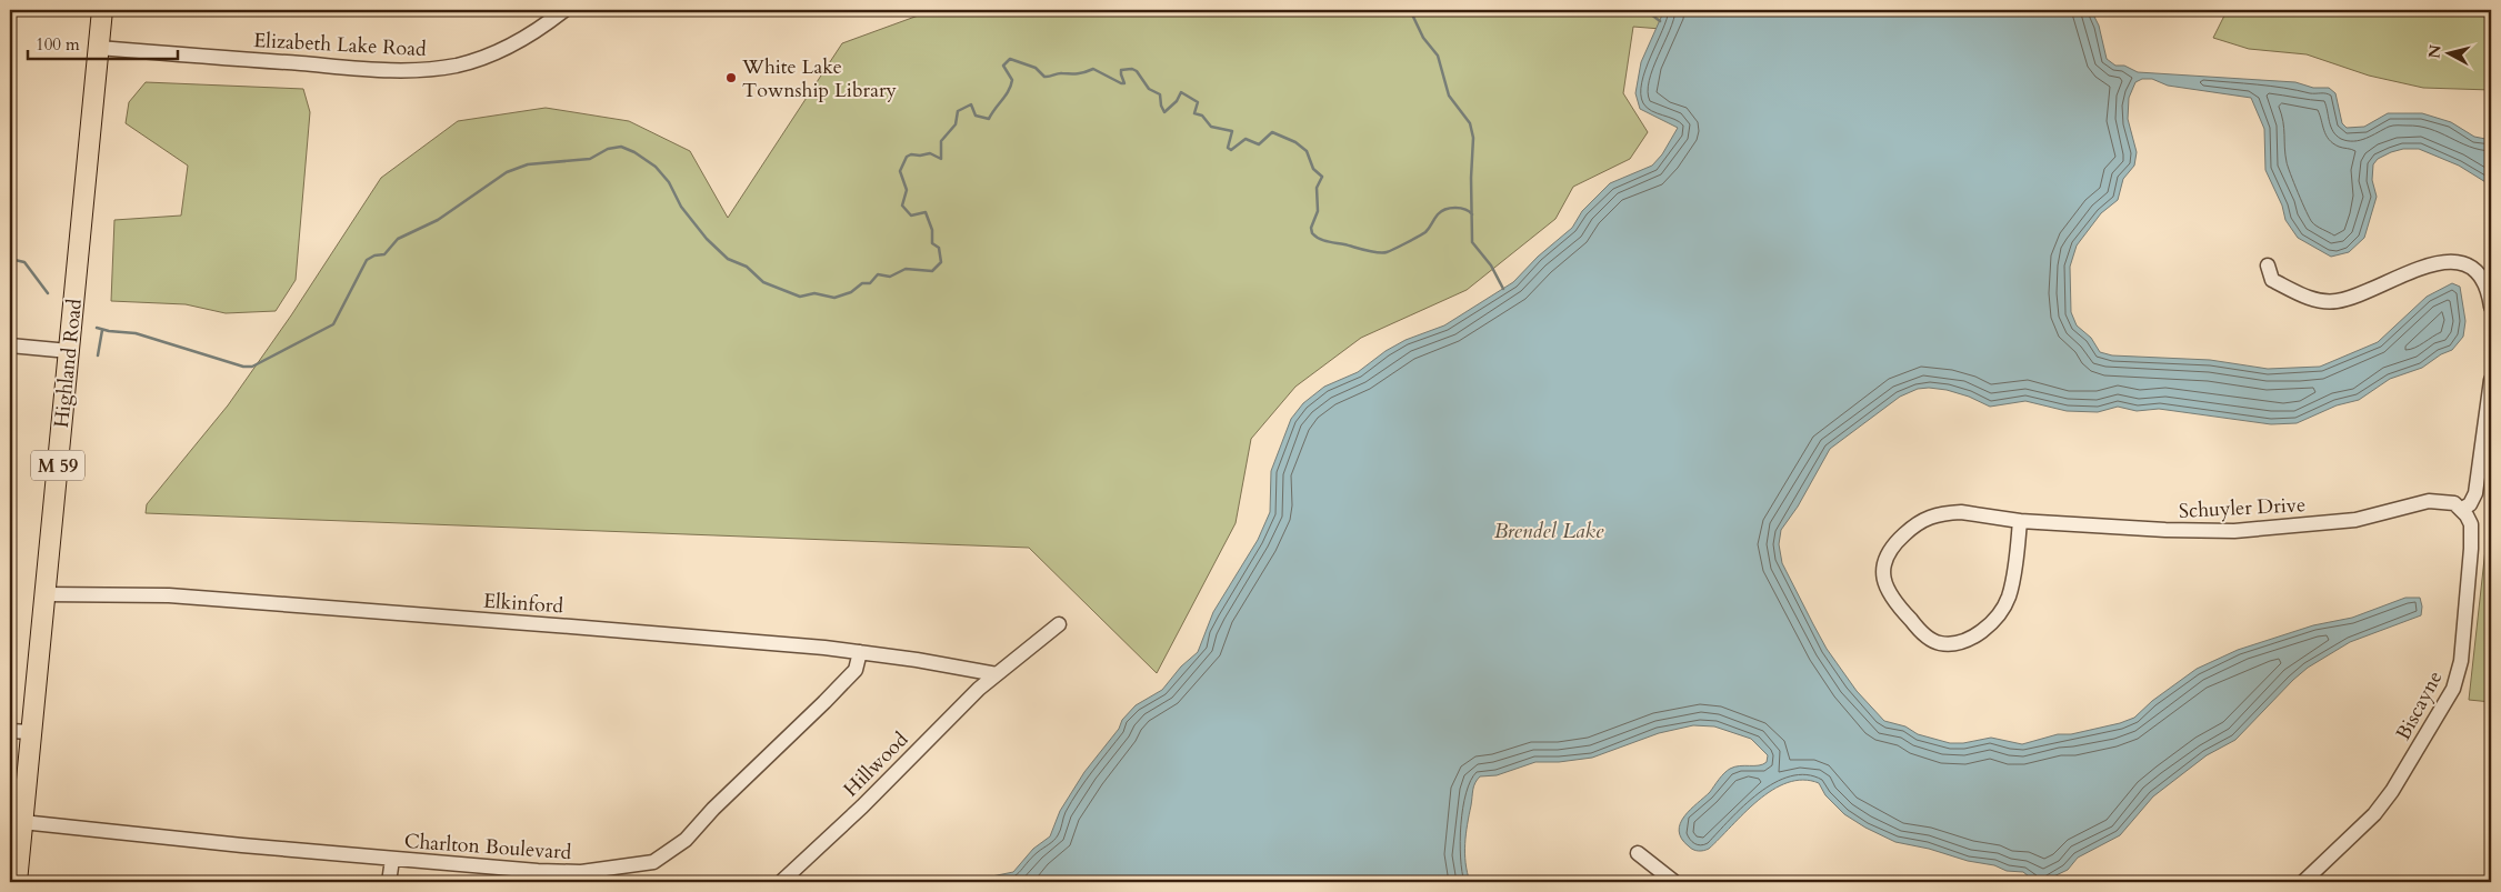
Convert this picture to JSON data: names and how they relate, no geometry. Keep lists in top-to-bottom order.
{
  "streets": {
    "highway": ["Highland Road", "M 59"],
    "street": [
      "Elizabeth Lake Road",
      "Schuyler Drive",
      "Elkinford",
      "Biscayne",
      "Hillwood",
      "Charlton Boulevard"
    ]
  },
  "crossings": [
    ["Elizabeth Lake Road", "Highland Road"],
    ["Highland Road", "Elkinford"],
    ["Highland Road", "Charlton Boulevard"],
    ["Schuyler Drive", "Biscayne"],
    ["Elkinford", "Hillwood"],
    ["Elkinford", "Charlton Boulevard"]
  ],
  "water": ["Brendel Lake"],
  "places": ["White Lake Township Library"],
  "scale_bar": "100 m",
  "north": "left"
}
